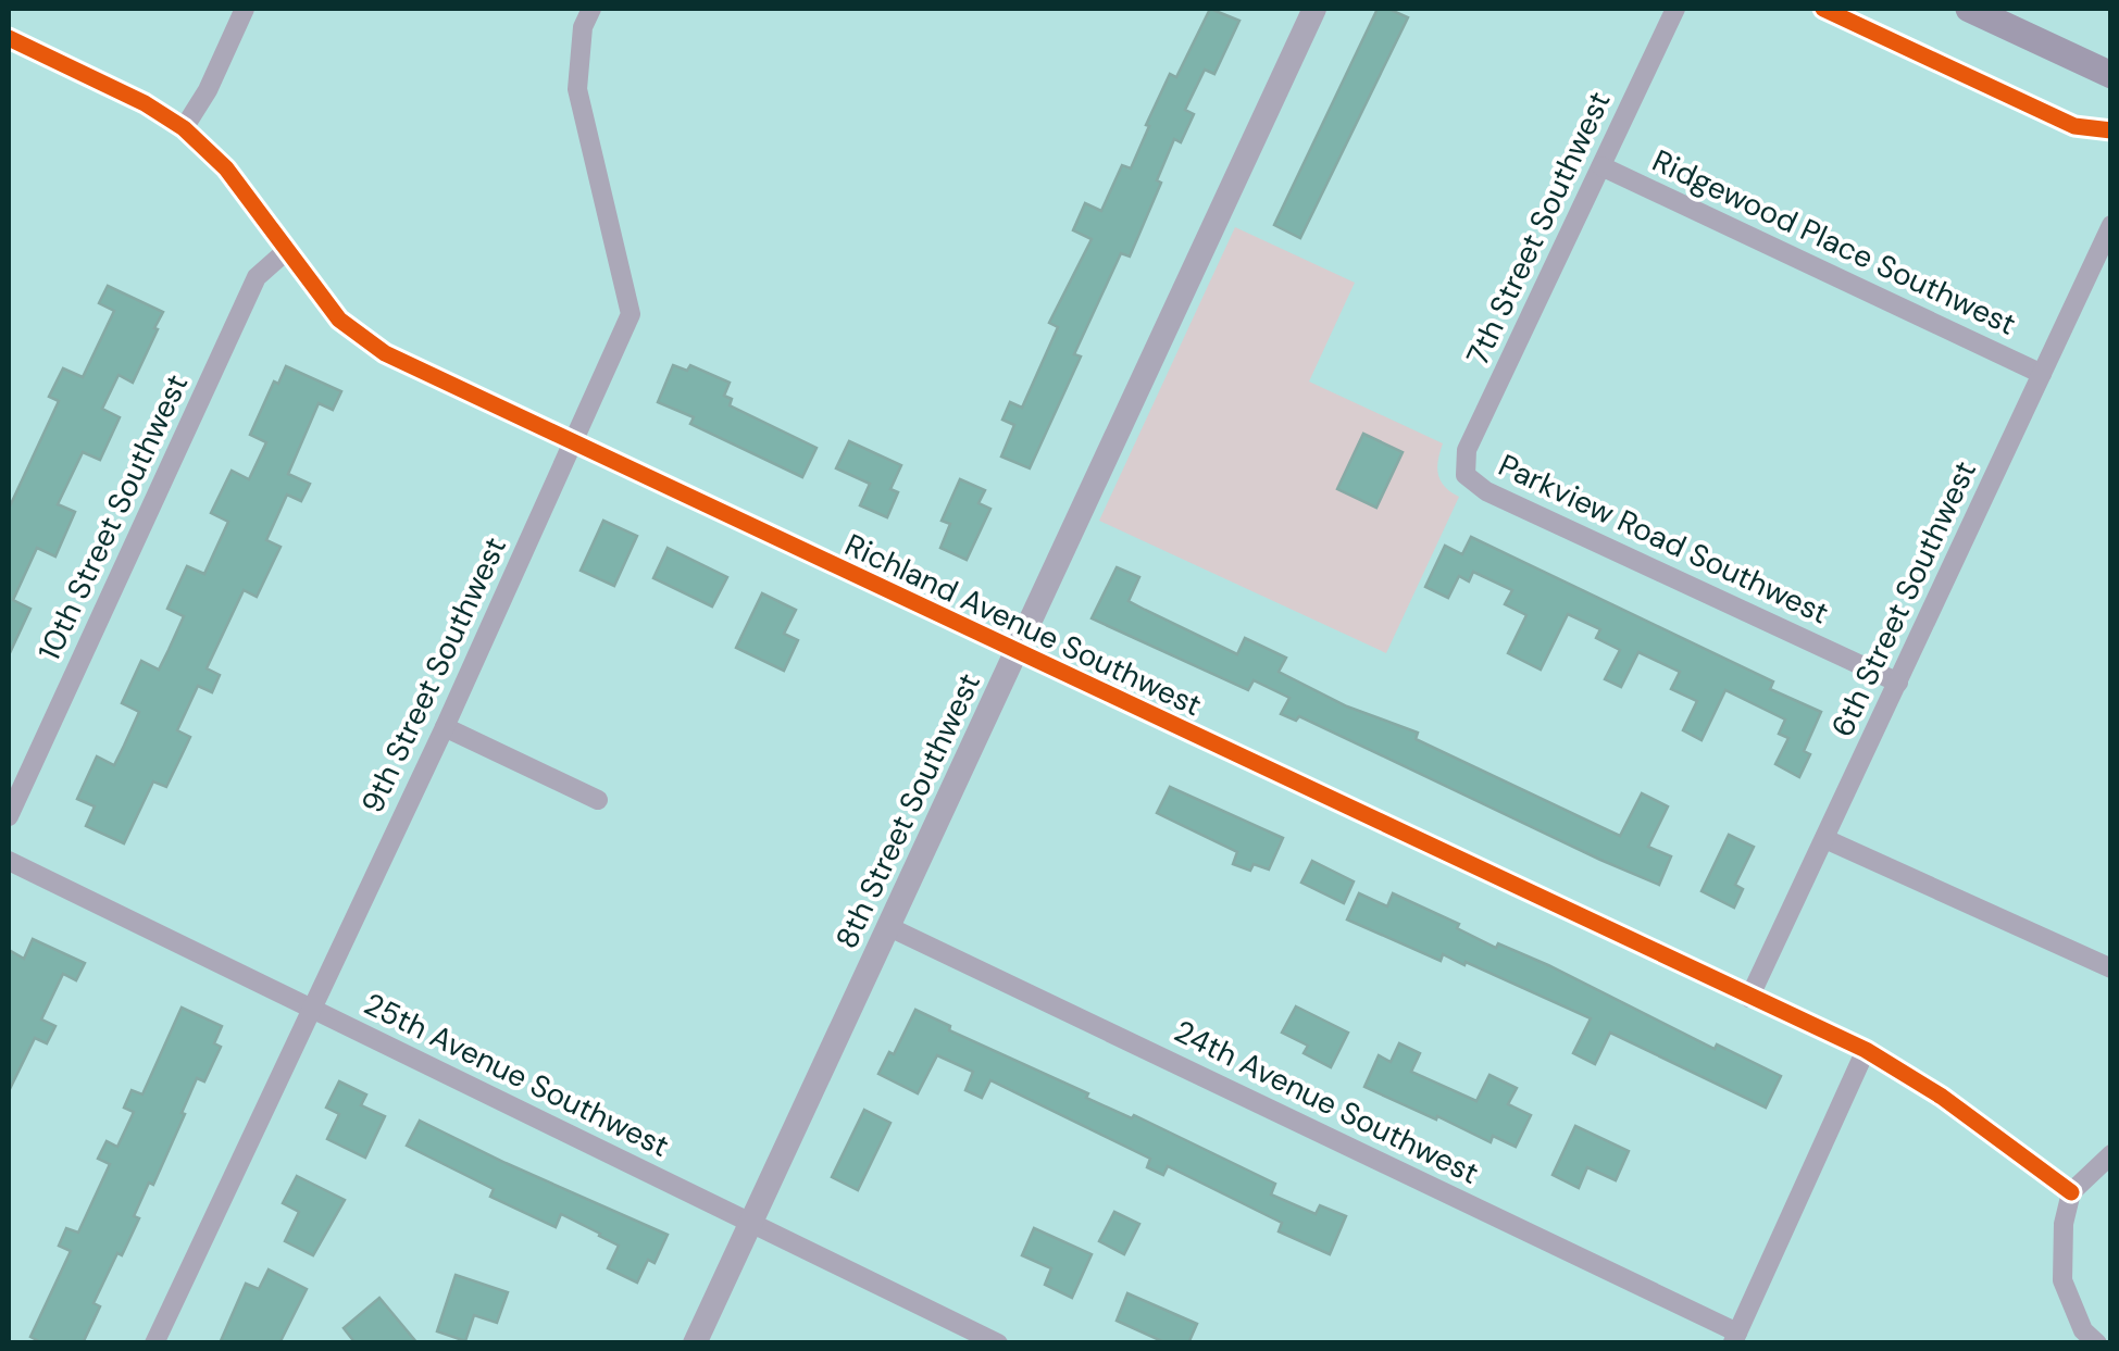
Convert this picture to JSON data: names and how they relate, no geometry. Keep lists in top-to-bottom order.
{
  "streets": {
    "street": [
      "7th Street Southwest",
      "Ridgewood Place Southwest",
      "10th Street Southwest",
      "Parkview Road Southwest",
      "6th Street Southwest",
      "Richland Avenue Southwest",
      "9th Street Southwest",
      "8th Street Southwest",
      "25th Avenue Southwest",
      "24th Avenue Southwest"
    ]
  },
  "crossings": [
    ["7th Street Southwest", "Ridgewood Place Southwest"],
    ["7th Street Southwest", "Parkview Road Southwest"],
    ["Ridgewood Place Southwest", "6th Street Southwest"],
    ["10th Street Southwest", "Richland Avenue Southwest"],
    ["Parkview Road Southwest", "6th Street Southwest"],
    ["6th Street Southwest", "Richland Avenue Southwest"],
    ["Richland Avenue Southwest", "9th Street Southwest"],
    ["Richland Avenue Southwest", "8th Street Southwest"],
    ["9th Street Southwest", "25th Avenue Southwest"],
    ["8th Street Southwest", "25th Avenue Southwest"],
    ["8th Street Southwest", "24th Avenue Southwest"]
  ]
}
